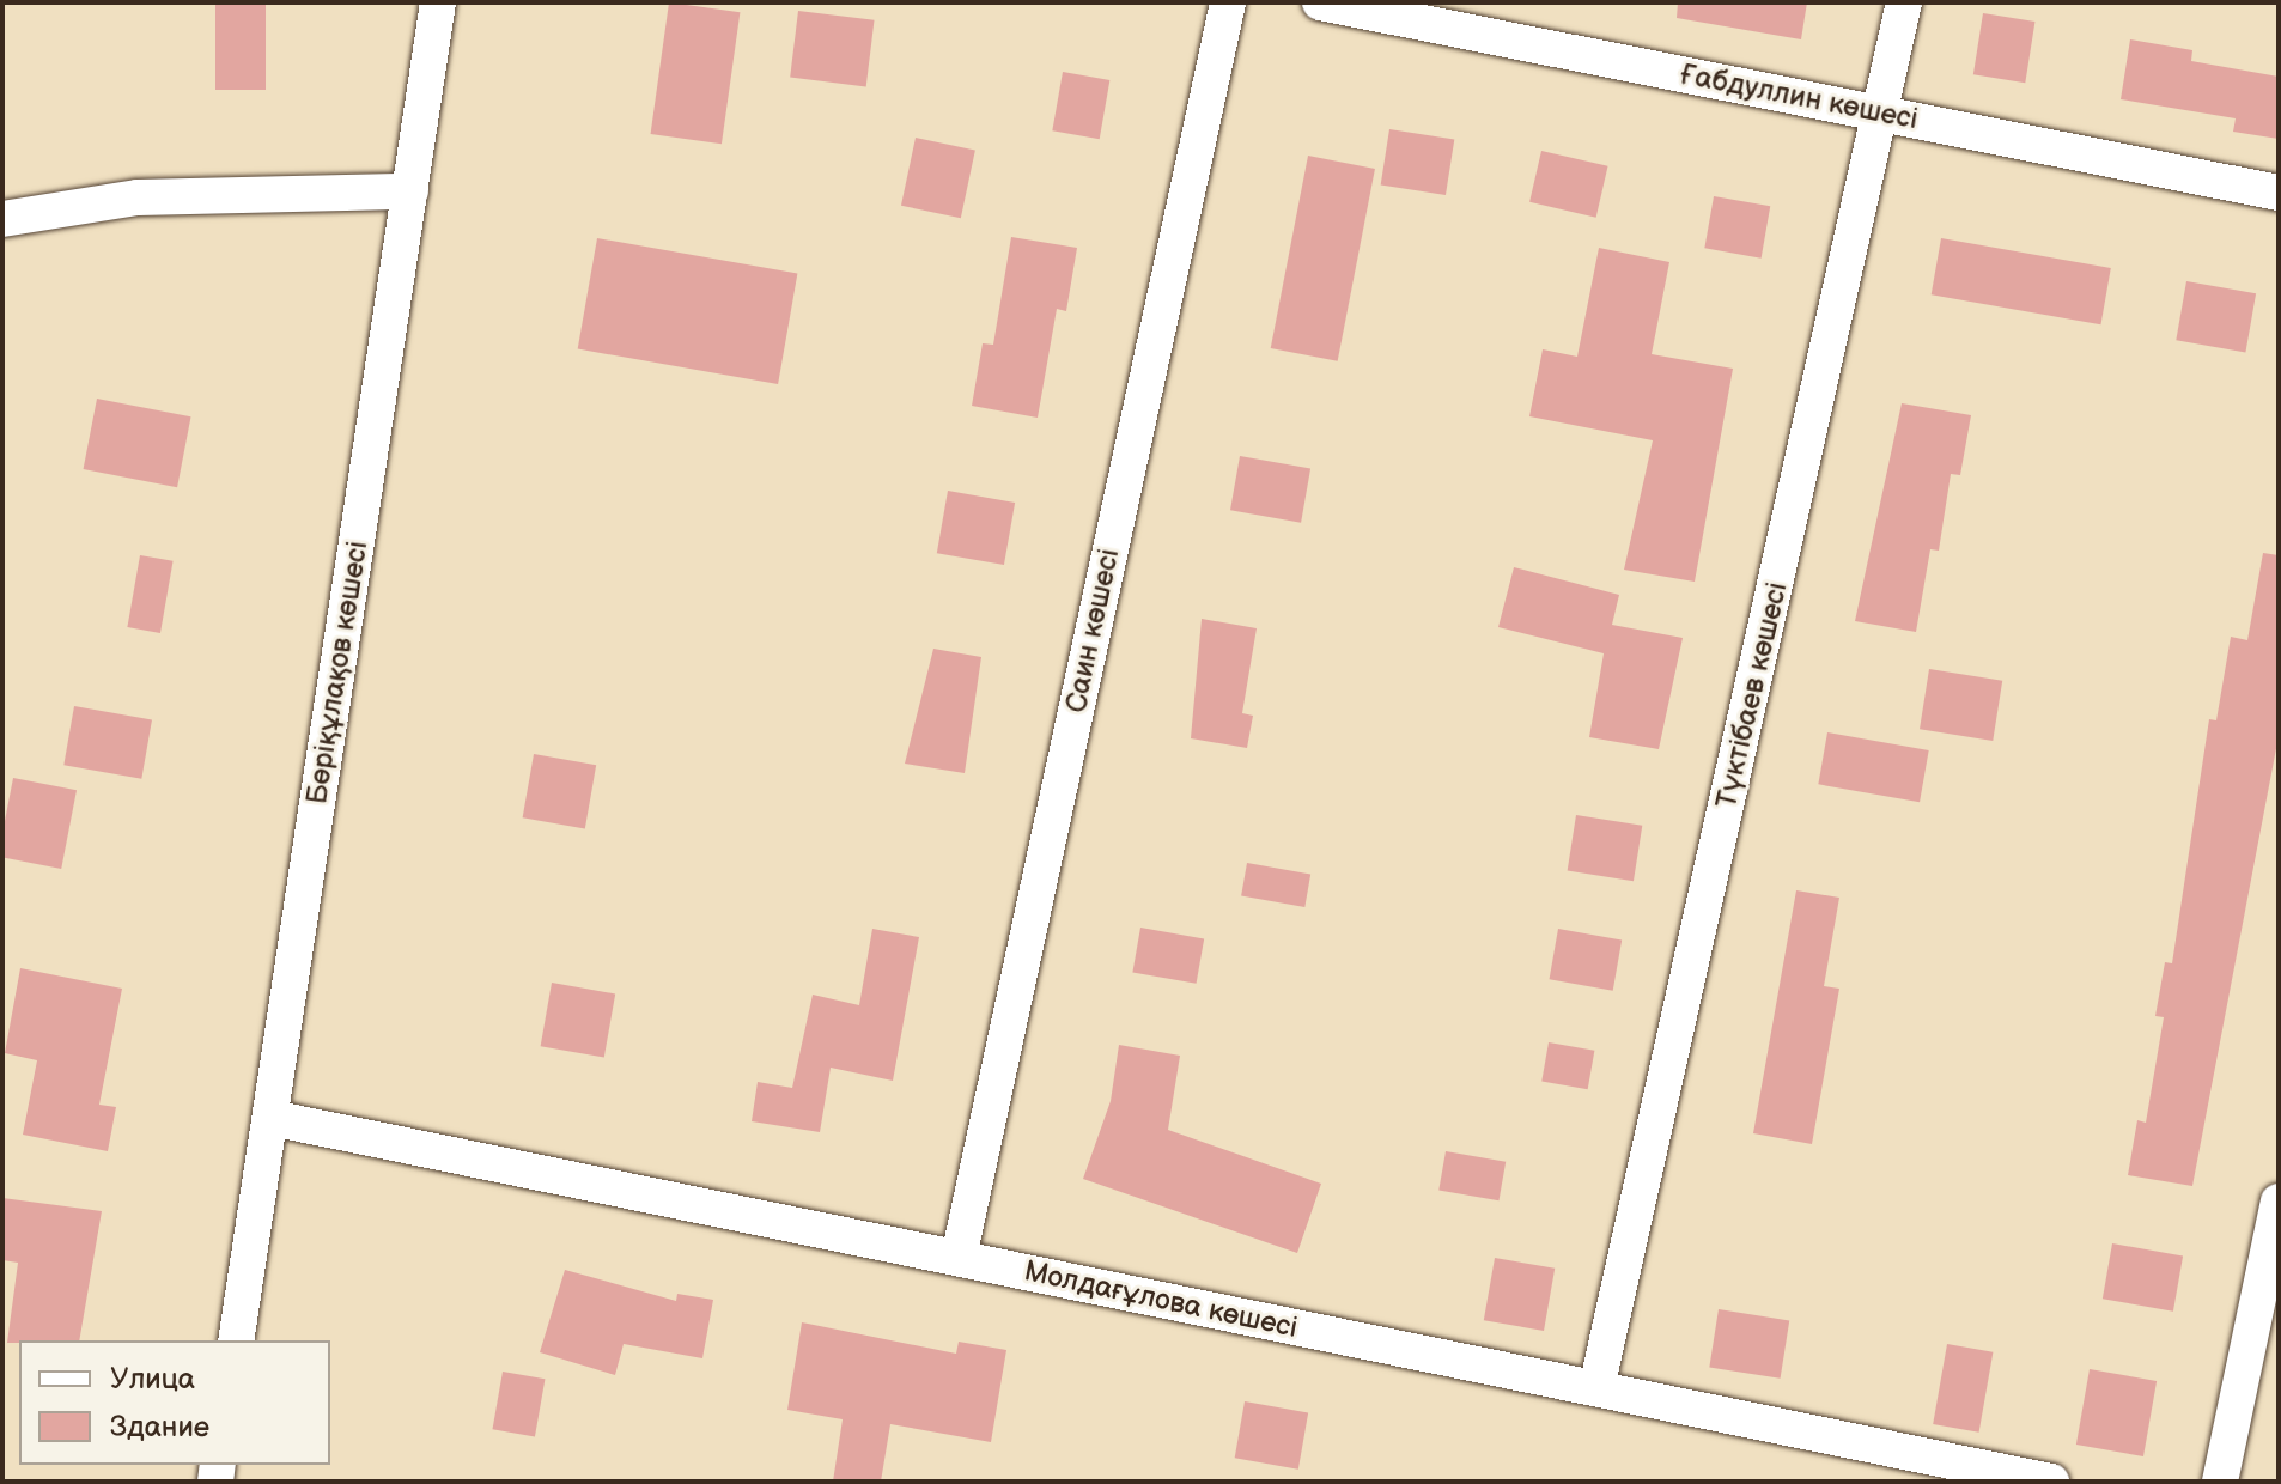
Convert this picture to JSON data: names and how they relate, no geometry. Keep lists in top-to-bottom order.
{
  "streets": {
    "street": [
      "Ғабдуллин көшесі",
      "Саин көшесі",
      "Бөріқұлақов көшесі",
      "Түктібаев көшесі",
      "Молдағұлова көшесі"
    ]
  },
  "crossings": [
    ["Ғабдуллин көшесі", "Түктібаев көшесі"],
    ["Саин көшесі", "Молдағұлова көшесі"],
    ["Бөріқұлақов көшесі", "Молдағұлова көшесі"],
    ["Түктібаев көшесі", "Молдағұлова көшесі"]
  ],
  "legend": ["Улица", "Здание"]
}
